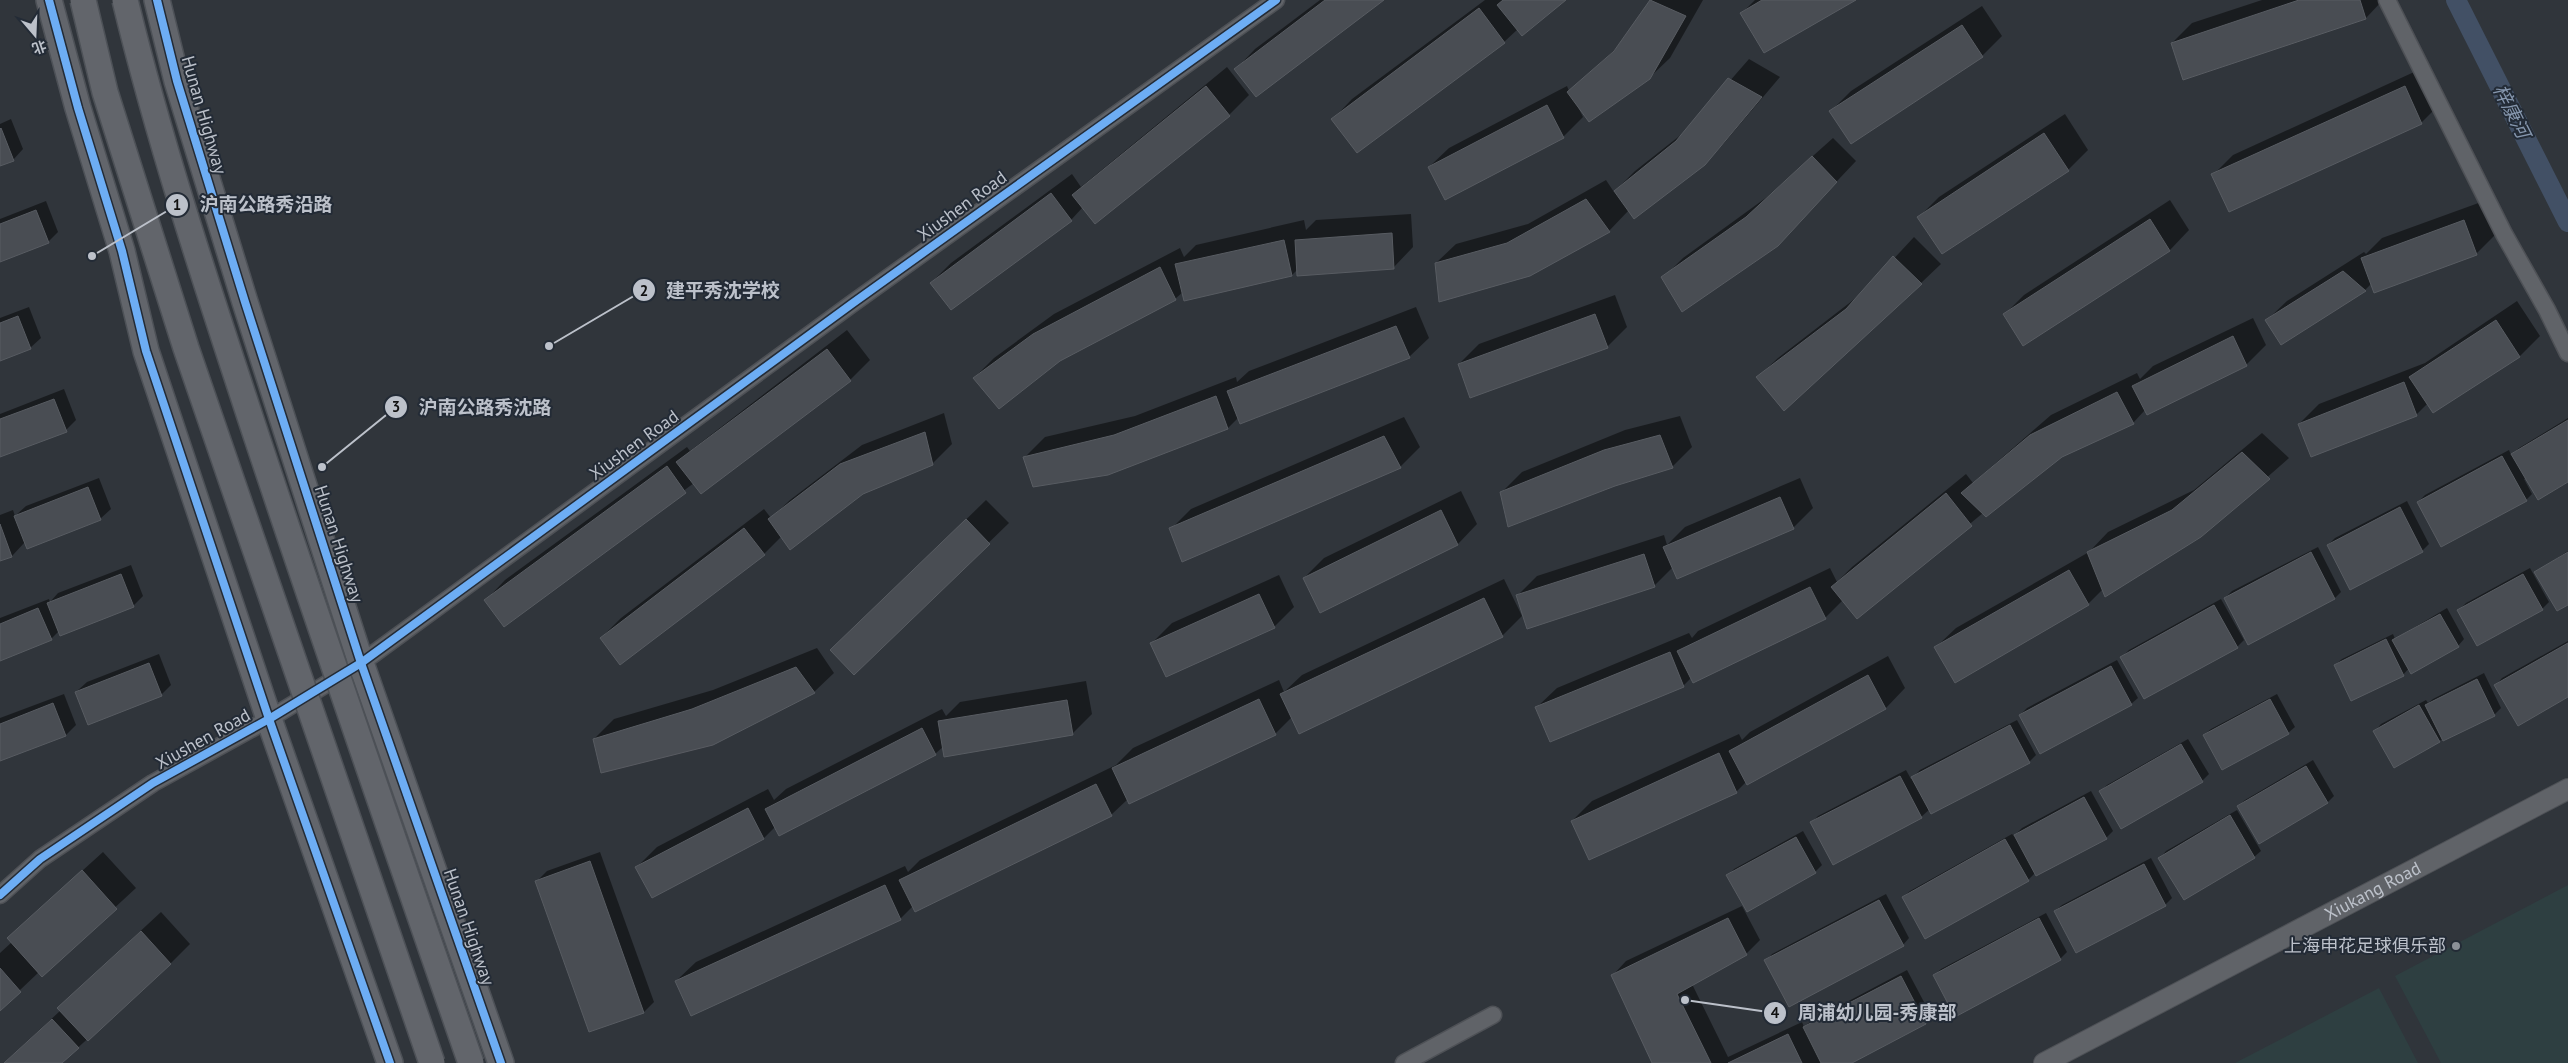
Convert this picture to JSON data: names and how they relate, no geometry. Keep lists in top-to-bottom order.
{
  "streets": {
    "main road": ["Hunan Highway"],
    "street": ["Xiushen Road", "Xiukang Road"]
  },
  "crossings": [
    ["Hunan Highway", "Xiushen Road"]
  ],
  "water": ["梓康河"],
  "places": [
    "沪南公路秀沿路",
    "建平秀沈学校",
    "沪南公路秀沈路",
    "上海申花足球俱乐部",
    "周浦幼儿园-秀康部"
  ],
  "north": "bottom"
}
